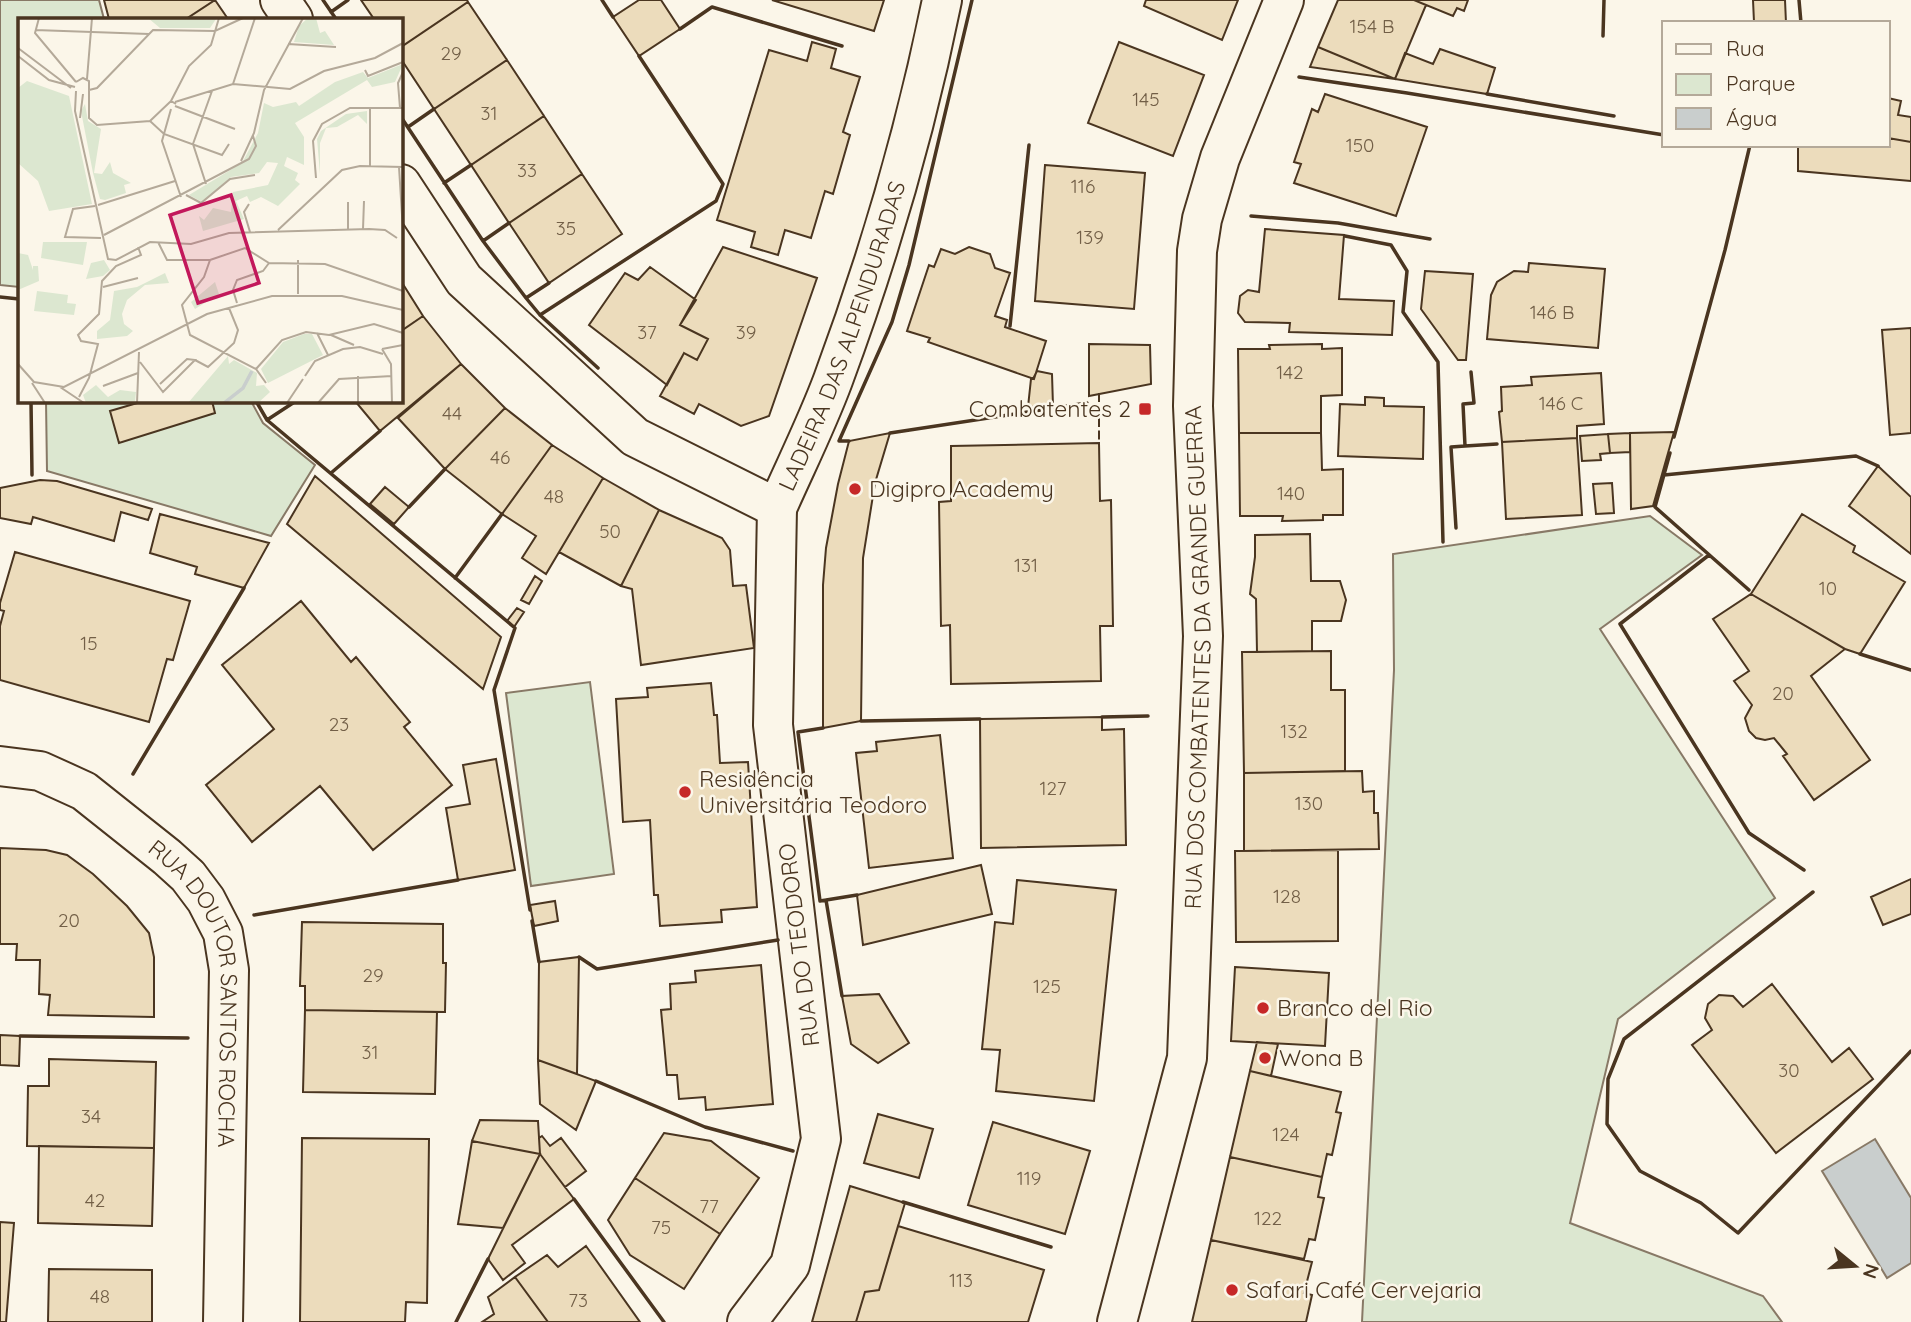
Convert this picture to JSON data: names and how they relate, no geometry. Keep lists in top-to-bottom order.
{
  "streets": {
    "street": [
      "LADEIRA DAS ALPENDURADAS",
      "RUA DOS COMBATENTES DA GRANDE GUERRA",
      "RUA DO TEODORO",
      "RUA DOUTOR SANTOS ROCHA"
    ]
  },
  "crossings": [
    ["LADEIRA DAS ALPENDURADAS", "RUA DO TEODORO"]
  ],
  "places": {
    "transit": ["Combatentes 2"],
    "other": [
      "Digipro Academy",
      "Residência Universitária Teodoro",
      "Branco del Rio",
      "Wona B",
      "Safari Café Cervejaria"
    ]
  },
  "house_numbers": [
    "154 B",
    "29",
    "145",
    "31",
    "150",
    "33",
    "116",
    "35",
    "139",
    "146 B",
    "37",
    "39",
    "142",
    "146 C",
    "44",
    "46",
    "140",
    "48",
    "50",
    "131",
    "10",
    "15",
    "20",
    "23",
    "132",
    "127",
    "130",
    "128",
    "20",
    "29",
    "125",
    "31",
    "30",
    "34",
    "124",
    "119",
    "42",
    "77",
    "122",
    "75",
    "113",
    "48",
    "73"
  ],
  "legend": ["Rua", "Parque", "Água"],
  "north": "right"
}
